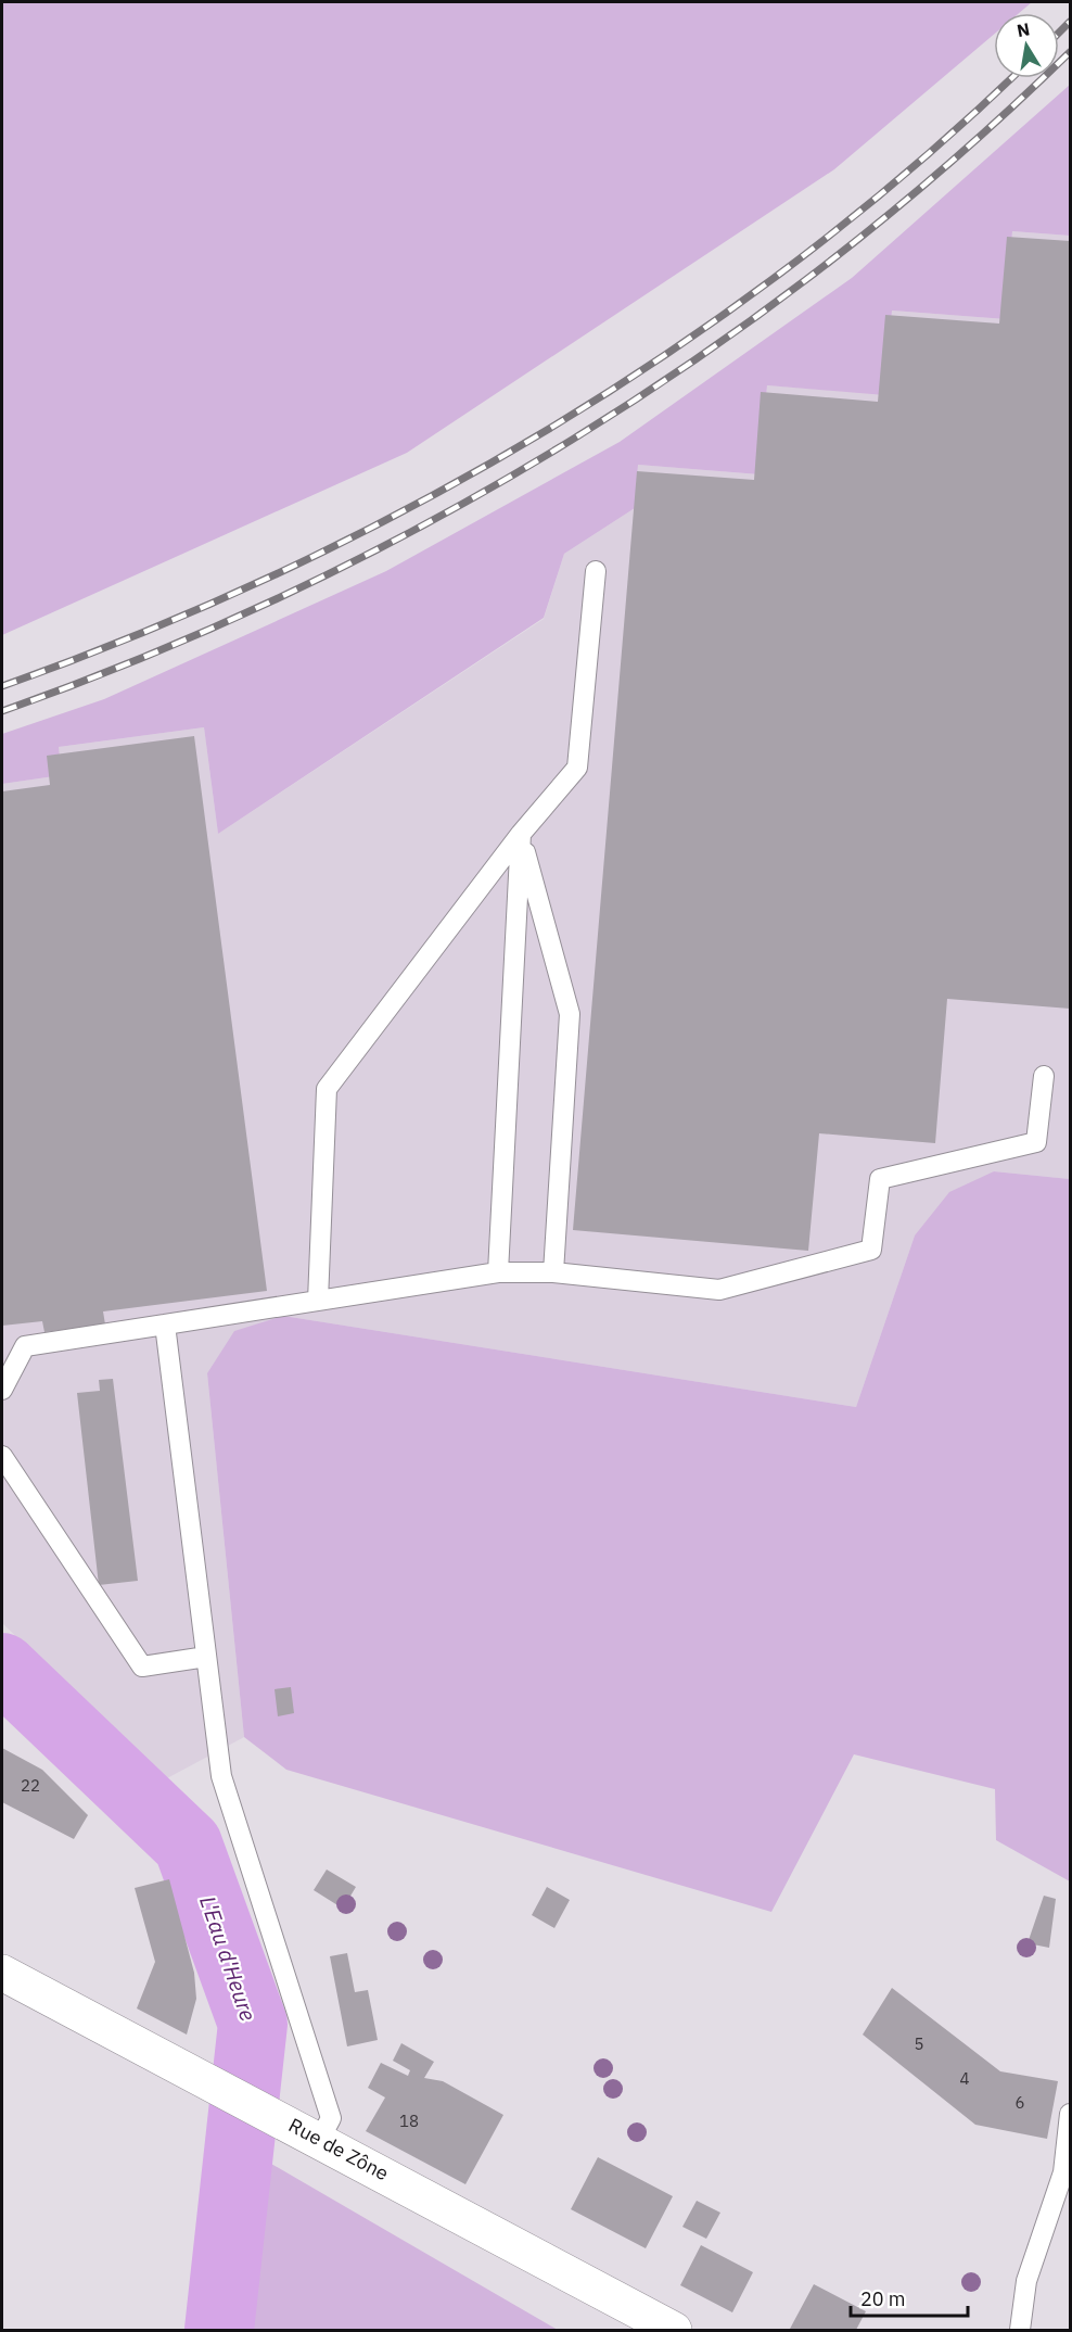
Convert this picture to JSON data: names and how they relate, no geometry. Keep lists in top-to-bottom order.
{
  "streets": {
    "street": ["Rue de Zône"]
  },
  "water": ["L'Eau d'Heure"],
  "house_numbers": [
    "22",
    "5",
    "4",
    "6",
    "18"
  ],
  "scale_bar": "20 m",
  "north": "top"
}
